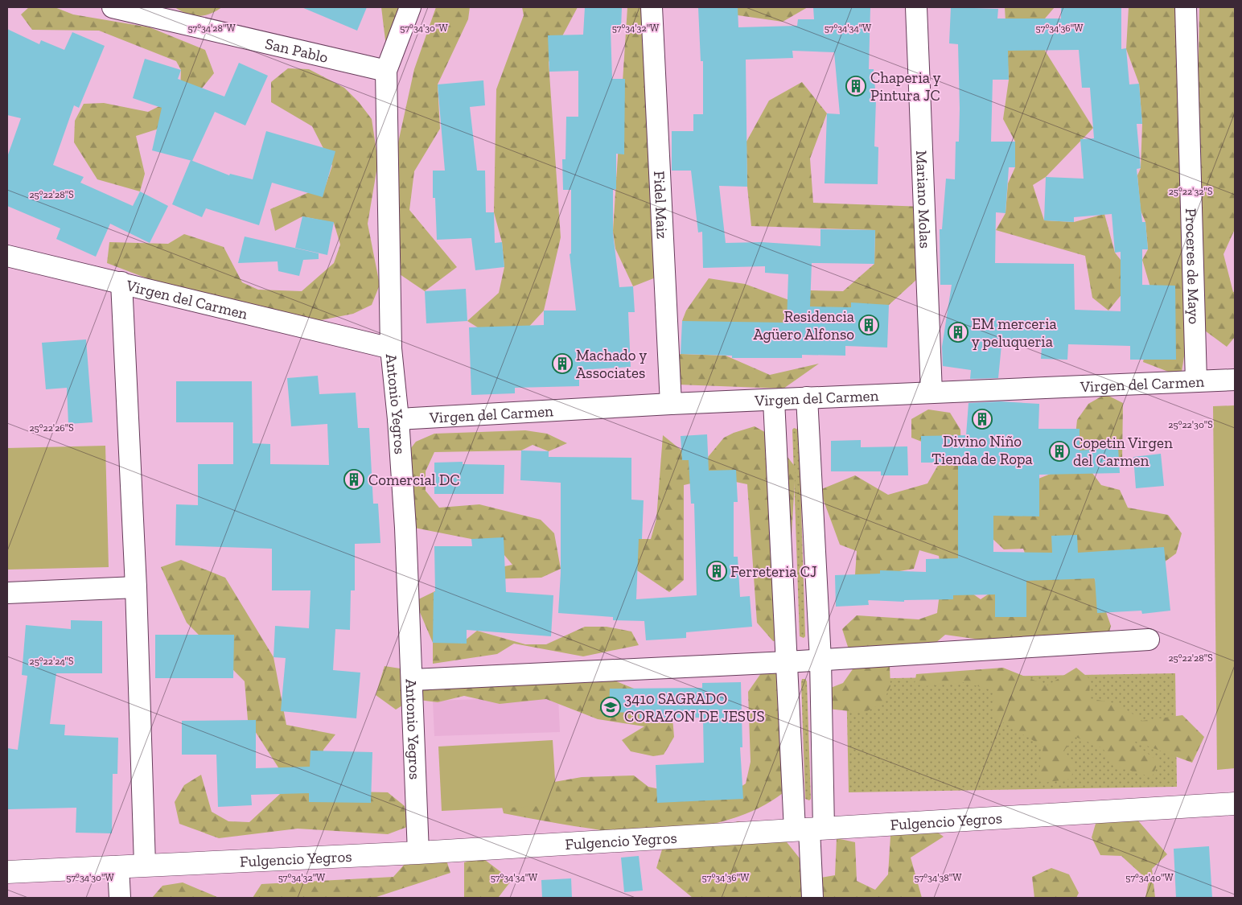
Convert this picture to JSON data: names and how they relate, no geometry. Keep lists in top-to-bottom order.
{
  "streets": {
    "street": [
      "San Pablo",
      "Mariano Molas",
      "Fidel Maiz",
      "Proceres de Mayo",
      "Virgen del Carmen",
      "Antonio Yegros",
      "Fulgencio Yegros"
    ]
  },
  "crossings": [
    ["San Pablo", "Antonio Yegros"],
    ["Mariano Molas", "Virgen del Carmen"],
    ["Fidel Maiz", "Virgen del Carmen"],
    ["Proceres de Mayo", "Virgen del Carmen"],
    ["Virgen del Carmen", "Antonio Yegros"],
    ["Antonio Yegros", "Fulgencio Yegros"]
  ],
  "places": {
    "building": [
      "Chaperia y Pintura JC",
      "Residencia Agüero Alfonso",
      "EM merceria y peluqueria",
      "Machado y Associates",
      "Divino Niño Tienda de Ropa",
      "Copetin Virgen del Carmen",
      "Comercial DC",
      "Ferreteria CJ"
    ],
    "school or university": ["3410 SAGRADO CORAZON DE JESUS"]
  },
  "coordinates": [
    "57°34'28\"W",
    "57°34'30\"W",
    "57°34'32\"W",
    "57°34'34\"W",
    "57°34'36\"W",
    "25°22'32\"S",
    "25°22'28\"S",
    "25°22'30\"S",
    "25°22'26\"S",
    "25°22'24\"S",
    "57°34'38\"W",
    "57°34'40\"W"
  ]
}
